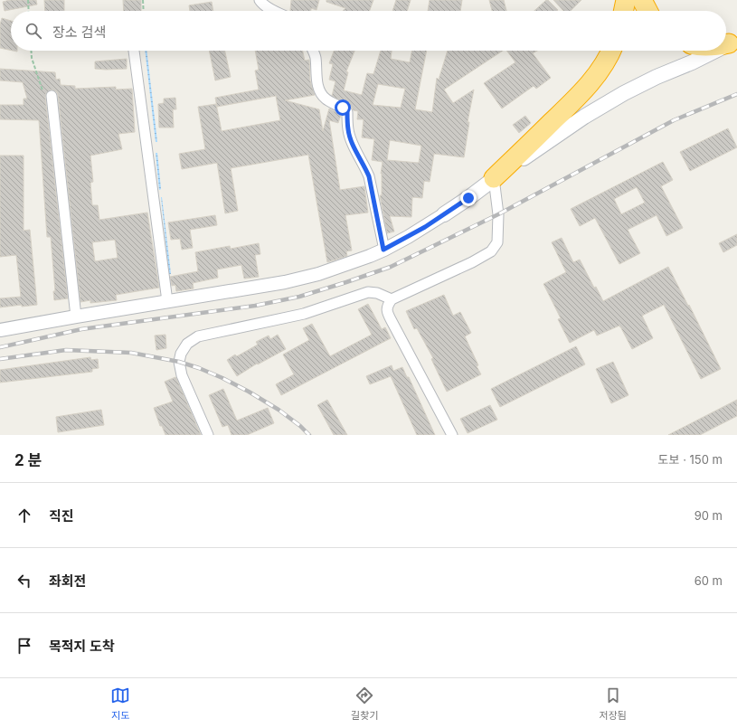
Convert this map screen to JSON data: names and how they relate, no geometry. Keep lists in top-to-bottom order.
{
  "page": {
    "search": "장소 검색",
    "heading": ["2 분", "도보 · 150 m"],
    "list": [
      ["직진", "90 m"],
      ["좌회전", "60 m"],
      "목적지 도착"
    ],
    "nav": ["지도", "길찾기", "저장됨"]
  }
}
